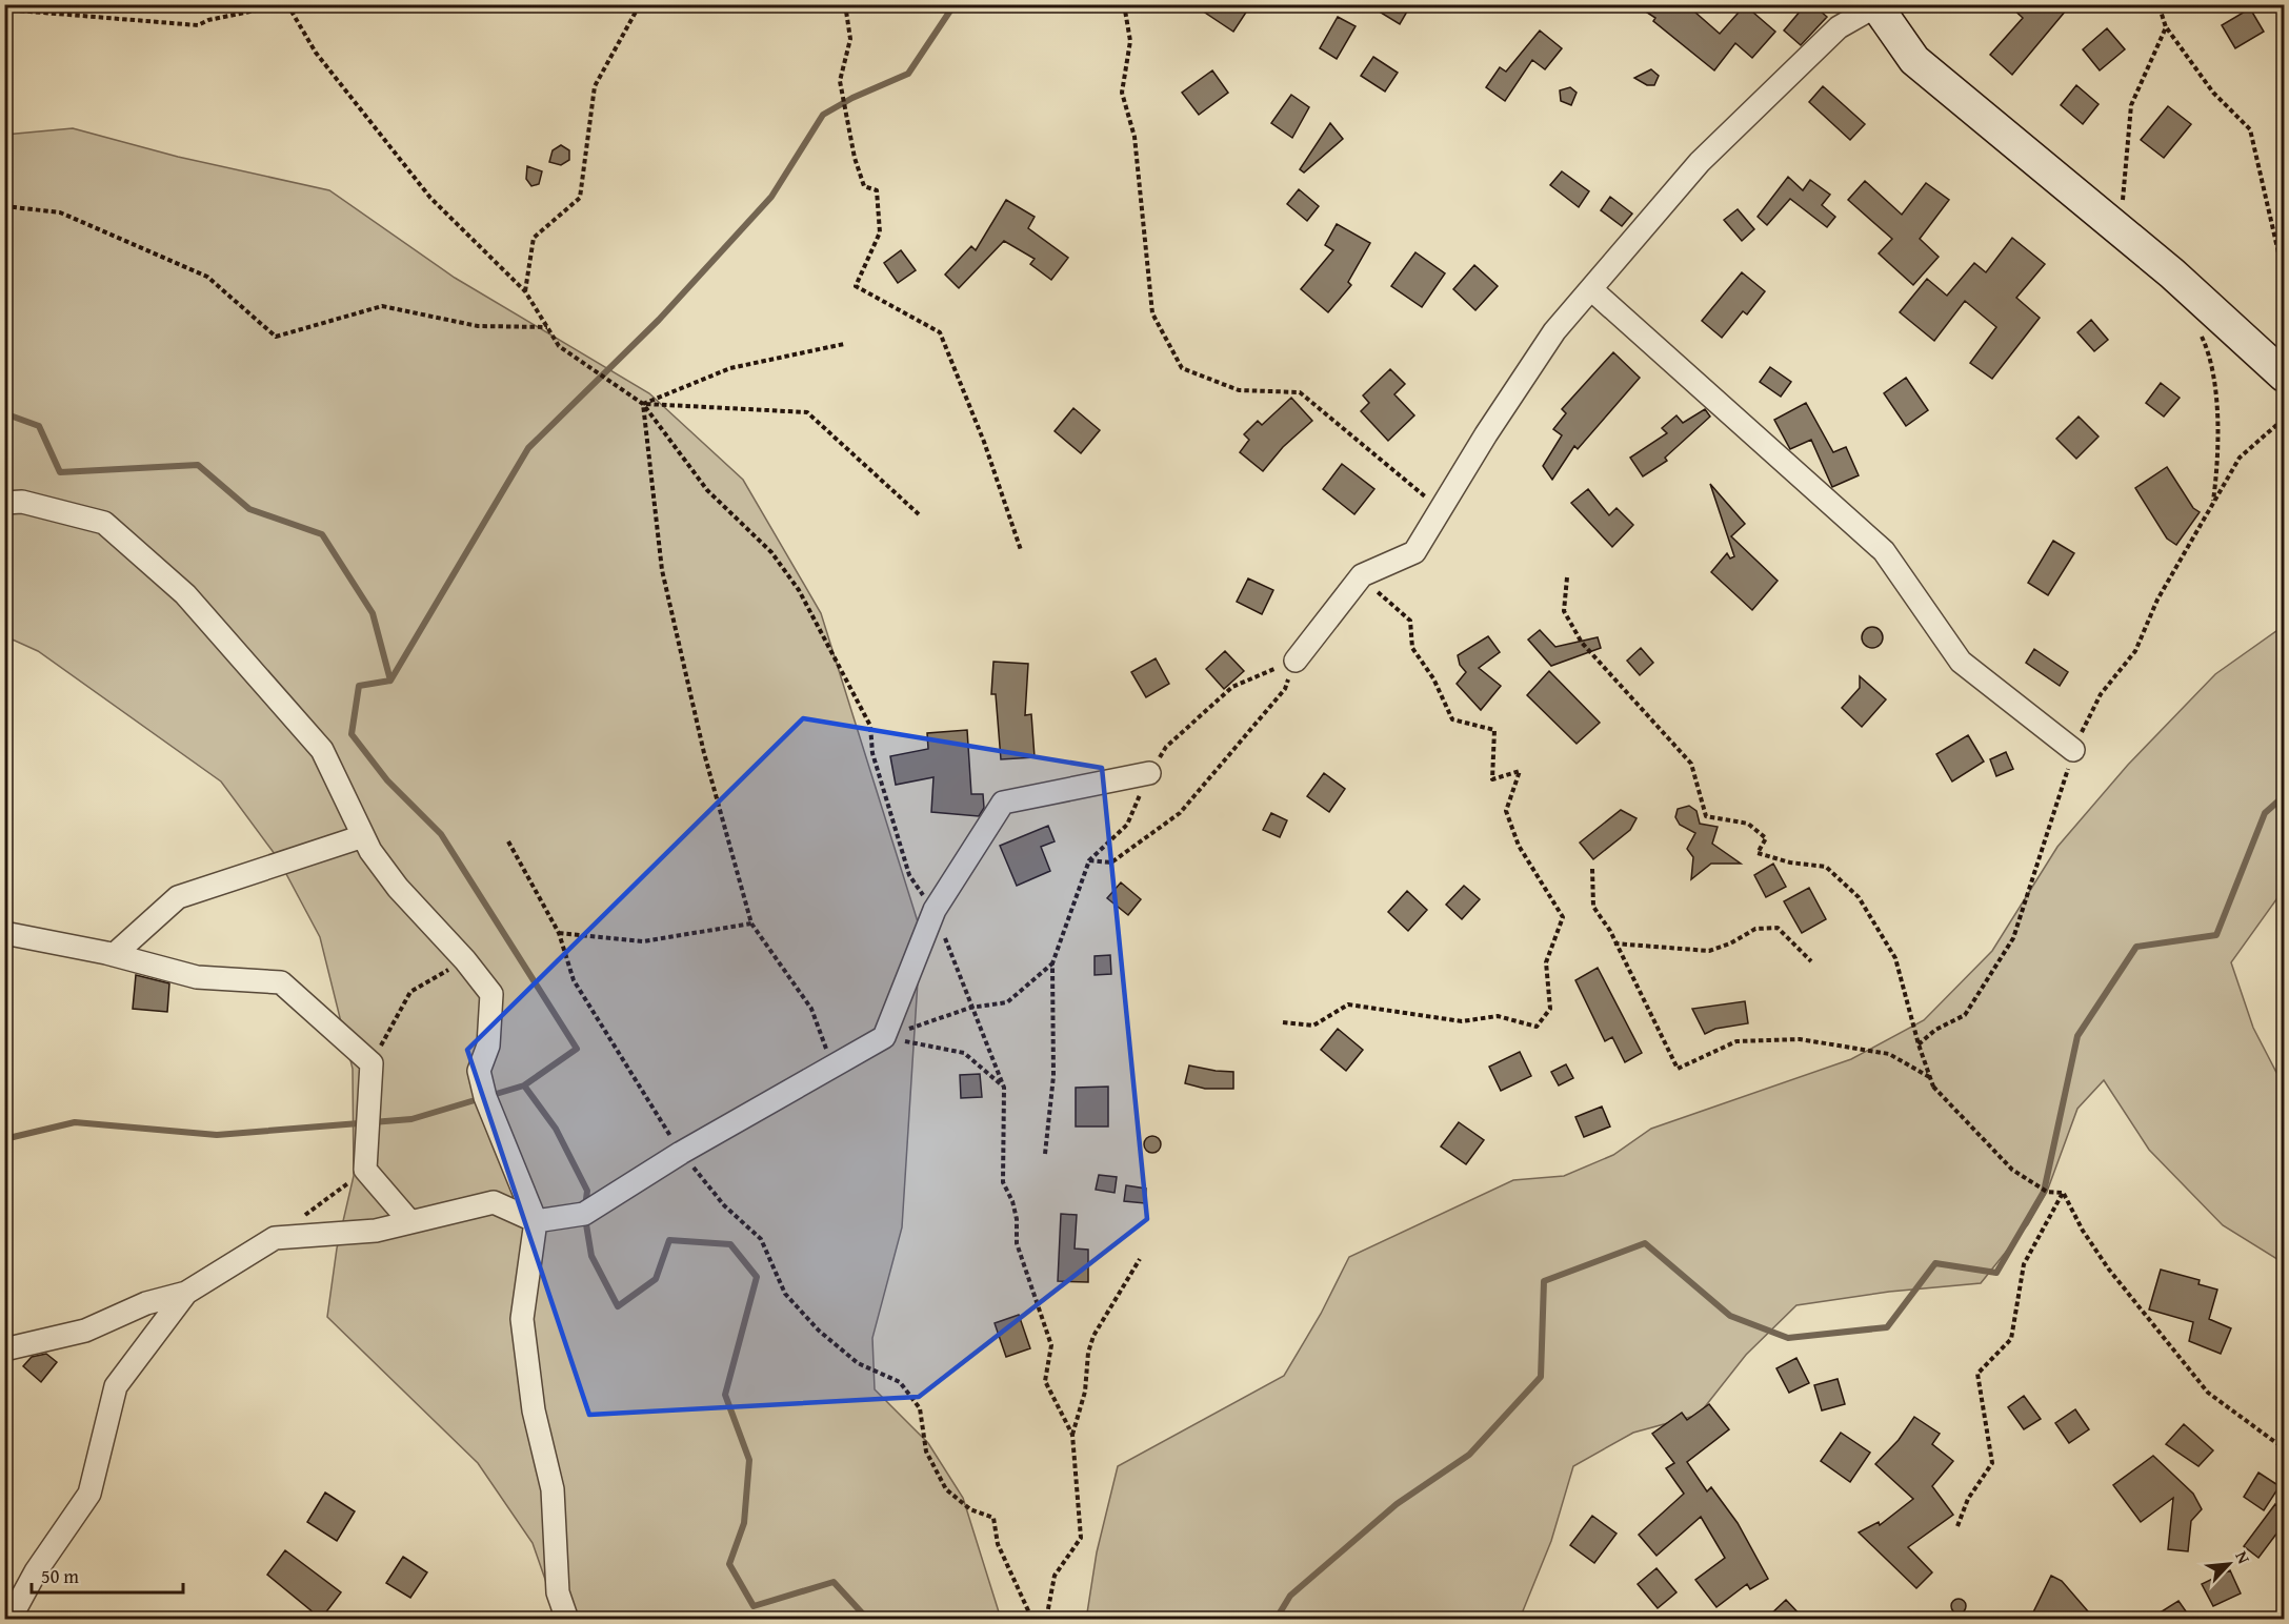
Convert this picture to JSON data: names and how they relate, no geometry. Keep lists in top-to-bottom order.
{
  "scale_bar": "50 m",
  "north": "top right"
}
